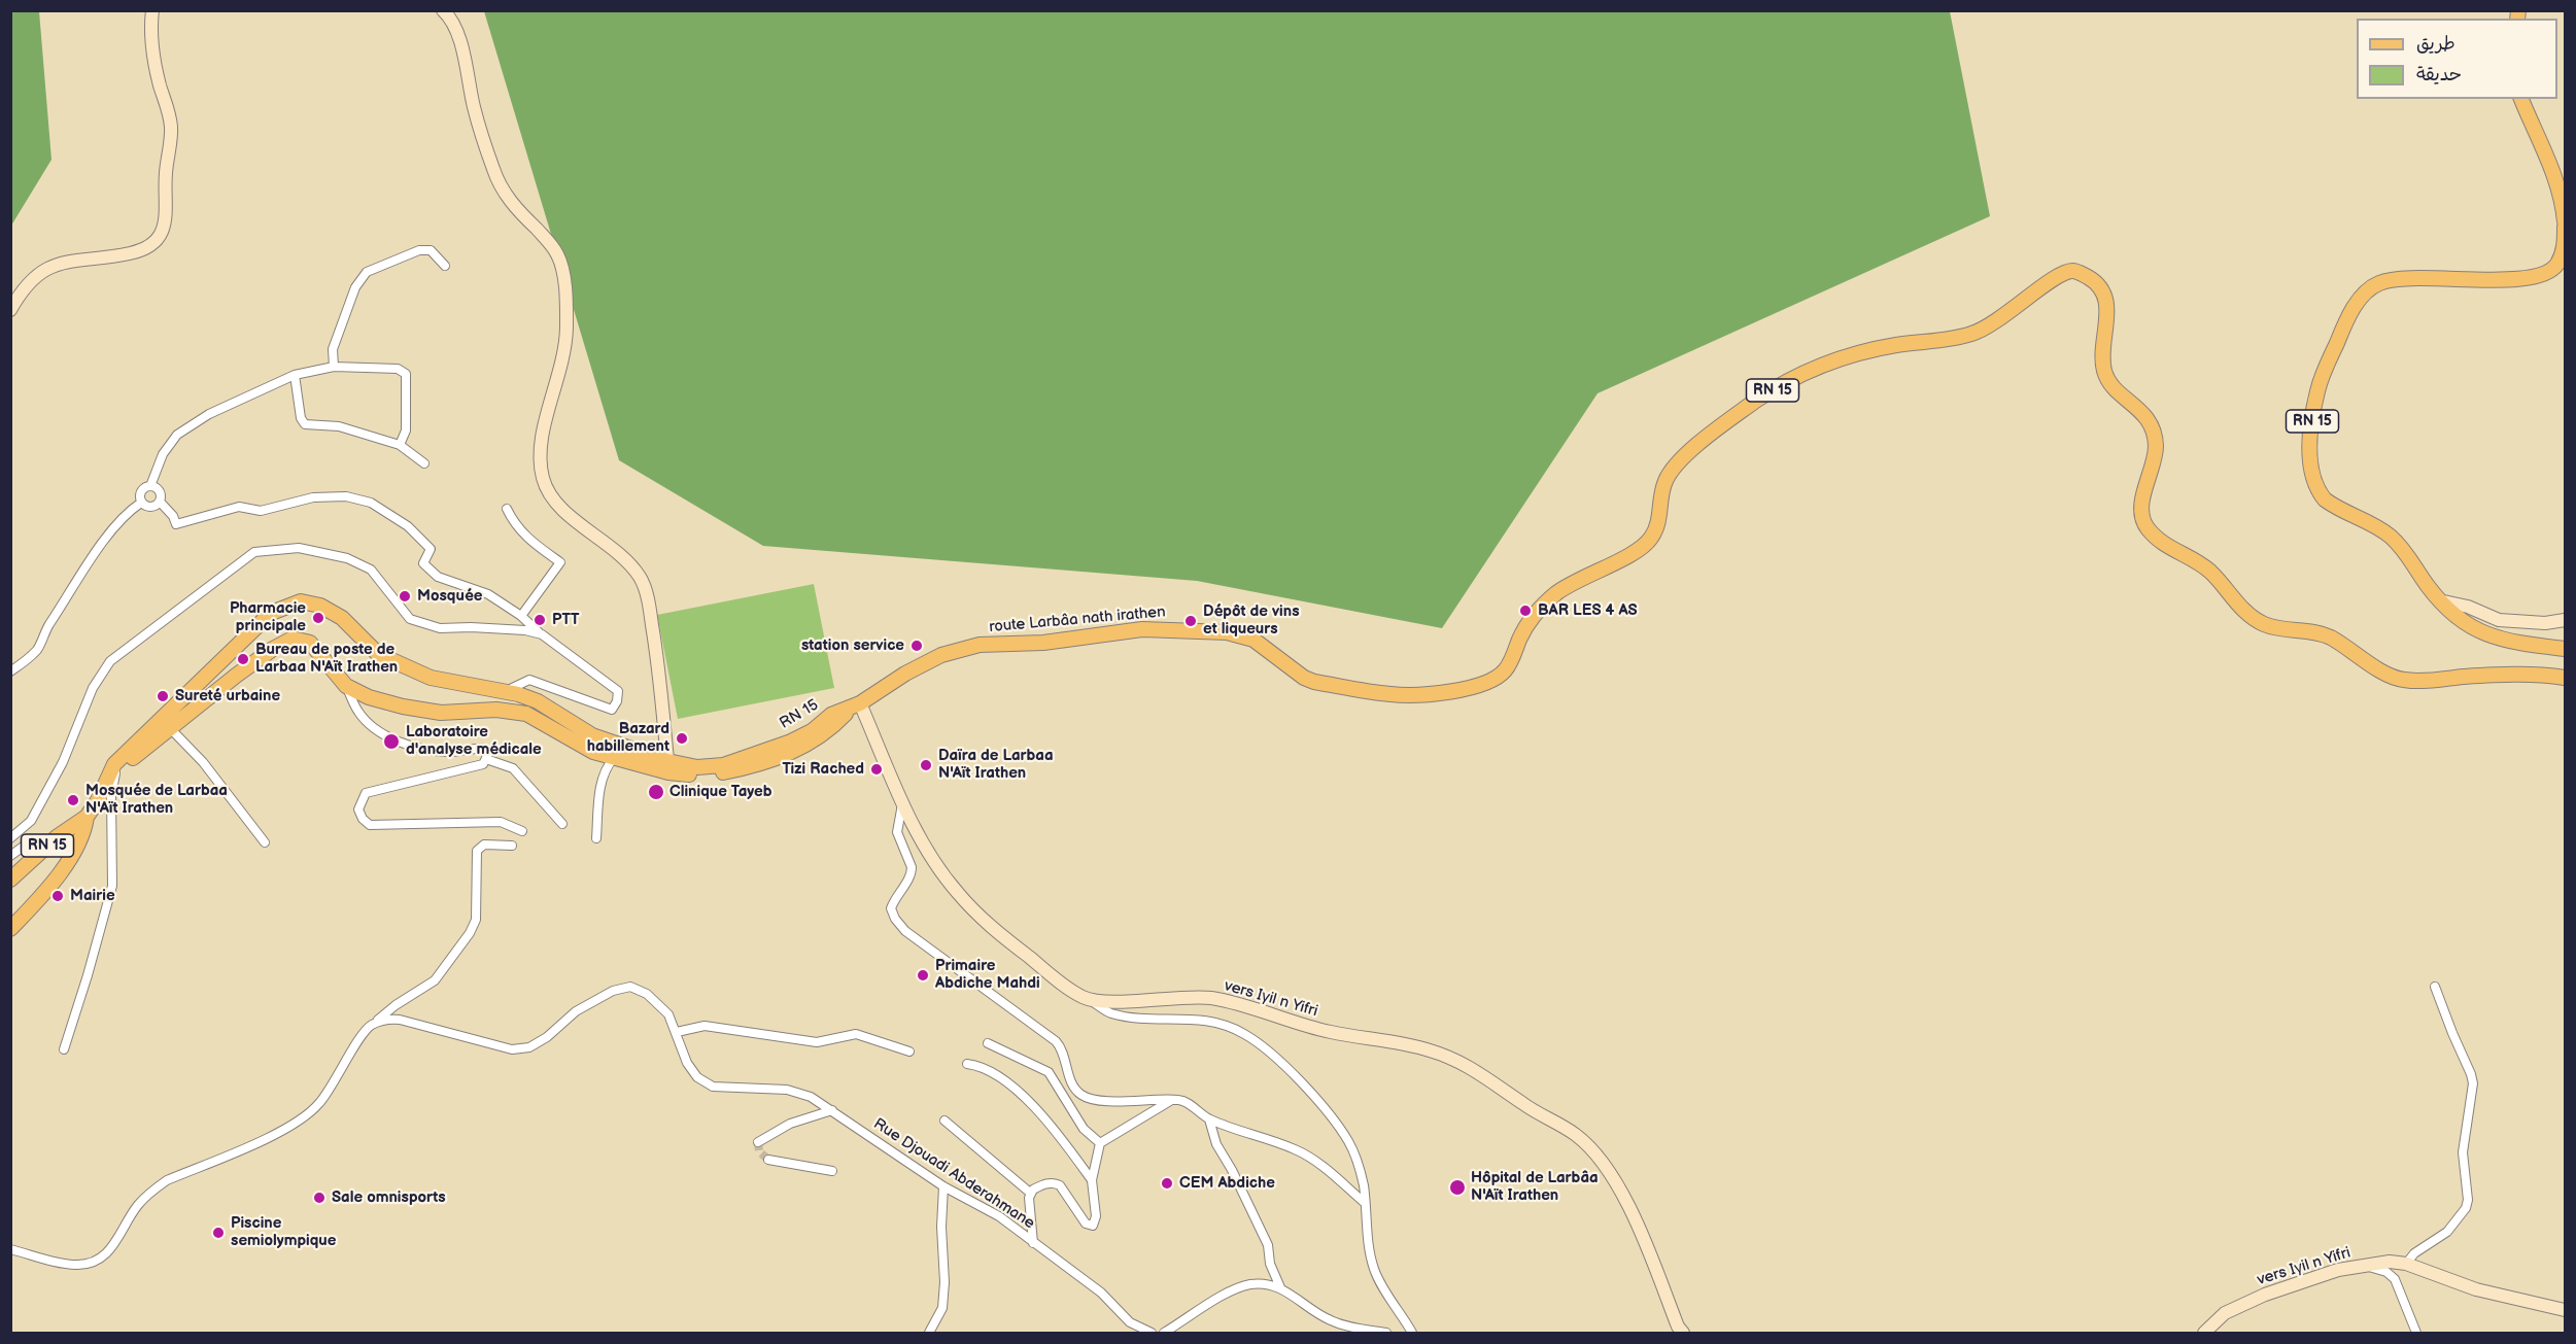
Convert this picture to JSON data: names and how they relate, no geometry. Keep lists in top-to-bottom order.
{
  "streets": {
    "main road": ["RN 15", "route Larbâa nath irathen", "vers Iγil n Yifri"],
    "street": ["Rue Djouadi Abderahmane"]
  },
  "crossings": [
    ["RN 15", "route Larbâa nath irathen"]
  ],
  "places": [
    "Mosquée",
    "BAR LES 4 AS",
    "Pharmacie principale",
    "PTT",
    "Dépôt de vins et liqueurs",
    "station service",
    "Bureau de poste de Larbaa N'Aït Irathen",
    "Sureté urbaine",
    "Bazard habillement",
    "Laboratoire d'analyse médicale",
    "Daïra de Larbaa N'Aït Irathen",
    "Tizi Rached",
    "Clinique Tayeb",
    "Mosquée de Larbaa N'Aït Irathen",
    "Mairie",
    "Primaire Abdiche Mahdi",
    "CEM Abdiche",
    "Hôpital de Larbâa N'Aït Irathen",
    "Sale omnisports",
    "Piscine semiolympique"
  ],
  "legend": ["طريق", "حديقة"]
}
